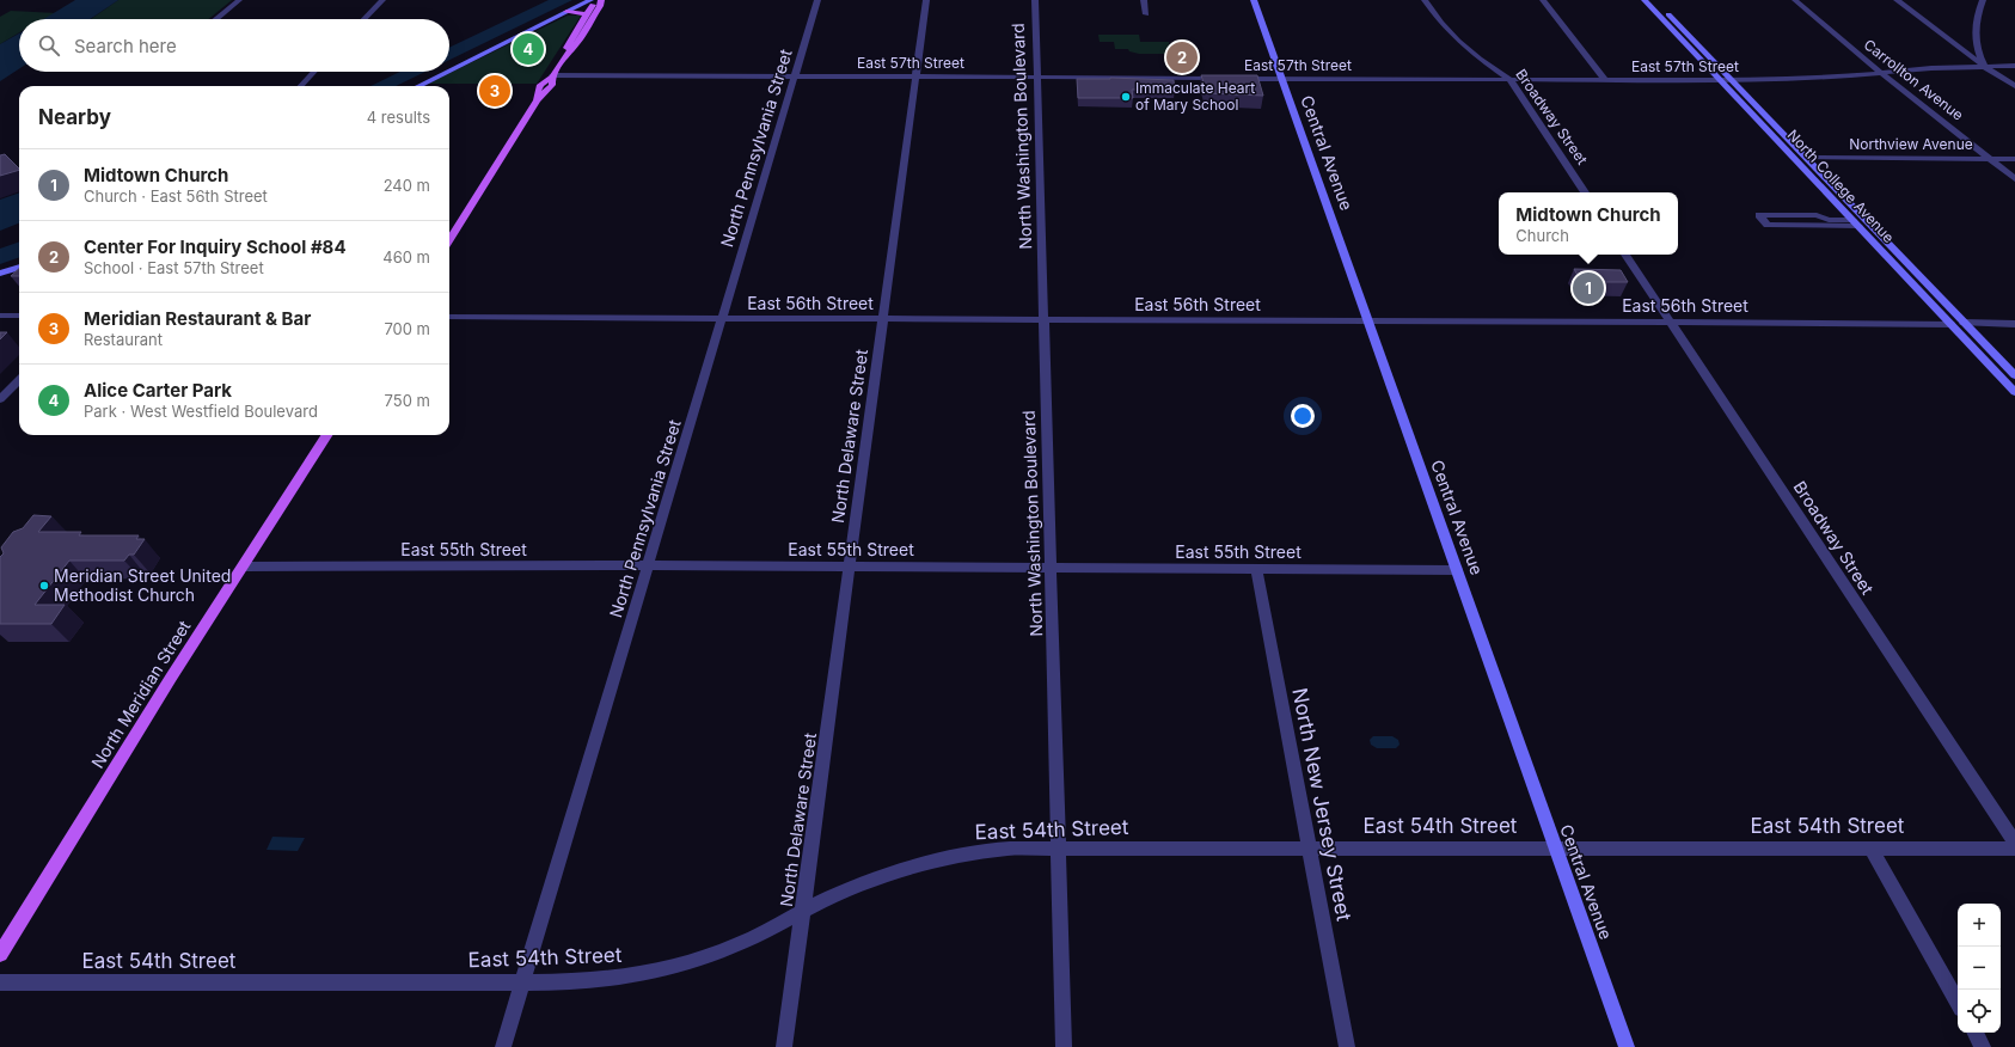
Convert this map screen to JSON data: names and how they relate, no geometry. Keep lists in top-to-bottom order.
{
  "streets": {
    "main road": ["Central Avenue", "North College Avenue", "North Meridian Street"],
    "street": [
      "East 57th Street",
      "Carrollton Avenue",
      "Broadway Street",
      "North Washington Boulevard",
      "Northview Avenue",
      "North Pennsylvania Street",
      "East 56th Street",
      "North Delaware Street",
      "East 55th Street",
      "North New Jersey Street",
      "East 54th Street"
    ]
  },
  "crossings": [
    ["East 57th Street", "Carrollton Avenue"],
    ["East 57th Street", "Broadway Street"],
    ["East 57th Street", "North Washington Boulevard"],
    ["East 57th Street", "North Pennsylvania Street"],
    ["East 57th Street", "Central Avenue"],
    ["East 57th Street", "North College Avenue"],
    ["East 57th Street", "North Delaware Street"],
    ["Carrollton Avenue", "Northview Avenue"],
    ["Broadway Street", "East 56th Street"],
    ["North Washington Boulevard", "East 56th Street"],
    ["North Washington Boulevard", "East 55th Street"],
    ["North Washington Boulevard", "East 54th Street"],
    ["Northview Avenue", "North College Avenue"],
    ["North Pennsylvania Street", "East 56th Street"],
    ["North Pennsylvania Street", "East 55th Street"],
    ["North Pennsylvania Street", "East 54th Street"],
    ["Central Avenue", "East 56th Street"],
    ["Central Avenue", "East 55th Street"],
    ["Central Avenue", "East 54th Street"],
    ["North College Avenue", "East 56th Street"],
    ["East 56th Street", "North Delaware Street"],
    ["North Delaware Street", "East 55th Street"],
    ["North Delaware Street", "East 54th Street"],
    ["East 55th Street", "North Meridian Street"],
    ["East 55th Street", "North New Jersey Street"],
    ["North New Jersey Street", "East 54th Street"]
  ],
  "places": ["Immaculate Heart of Mary School", "Meridian Street United Methodist Church"],
  "page": {
    "search": "Search here",
    "pins": [
      "4",
      "2",
      "3",
      "1"
    ],
    "heading": ["Nearby", "4 results"],
    "list": [
      {
        "mark": "1",
        "name": "Midtown Church",
        "note": "Church · East 56th Street",
        "value": "240 m"
      },
      {
        "mark": "2",
        "name": "Center For Inquiry School #84",
        "note": "School · East 57th Street",
        "value": "460 m"
      },
      {
        "mark": "3",
        "name": "Meridian Restaurant & Bar",
        "note": "Restaurant",
        "value": "700 m"
      },
      {
        "mark": "4",
        "name": "Alice Carter Park",
        "note": "Park · West Westfield Boulevard",
        "value": "750 m"
      }
    ],
    "popup": ["Midtown Church", "Church"],
    "map_buttons": ["+", "−"]
  }
}
